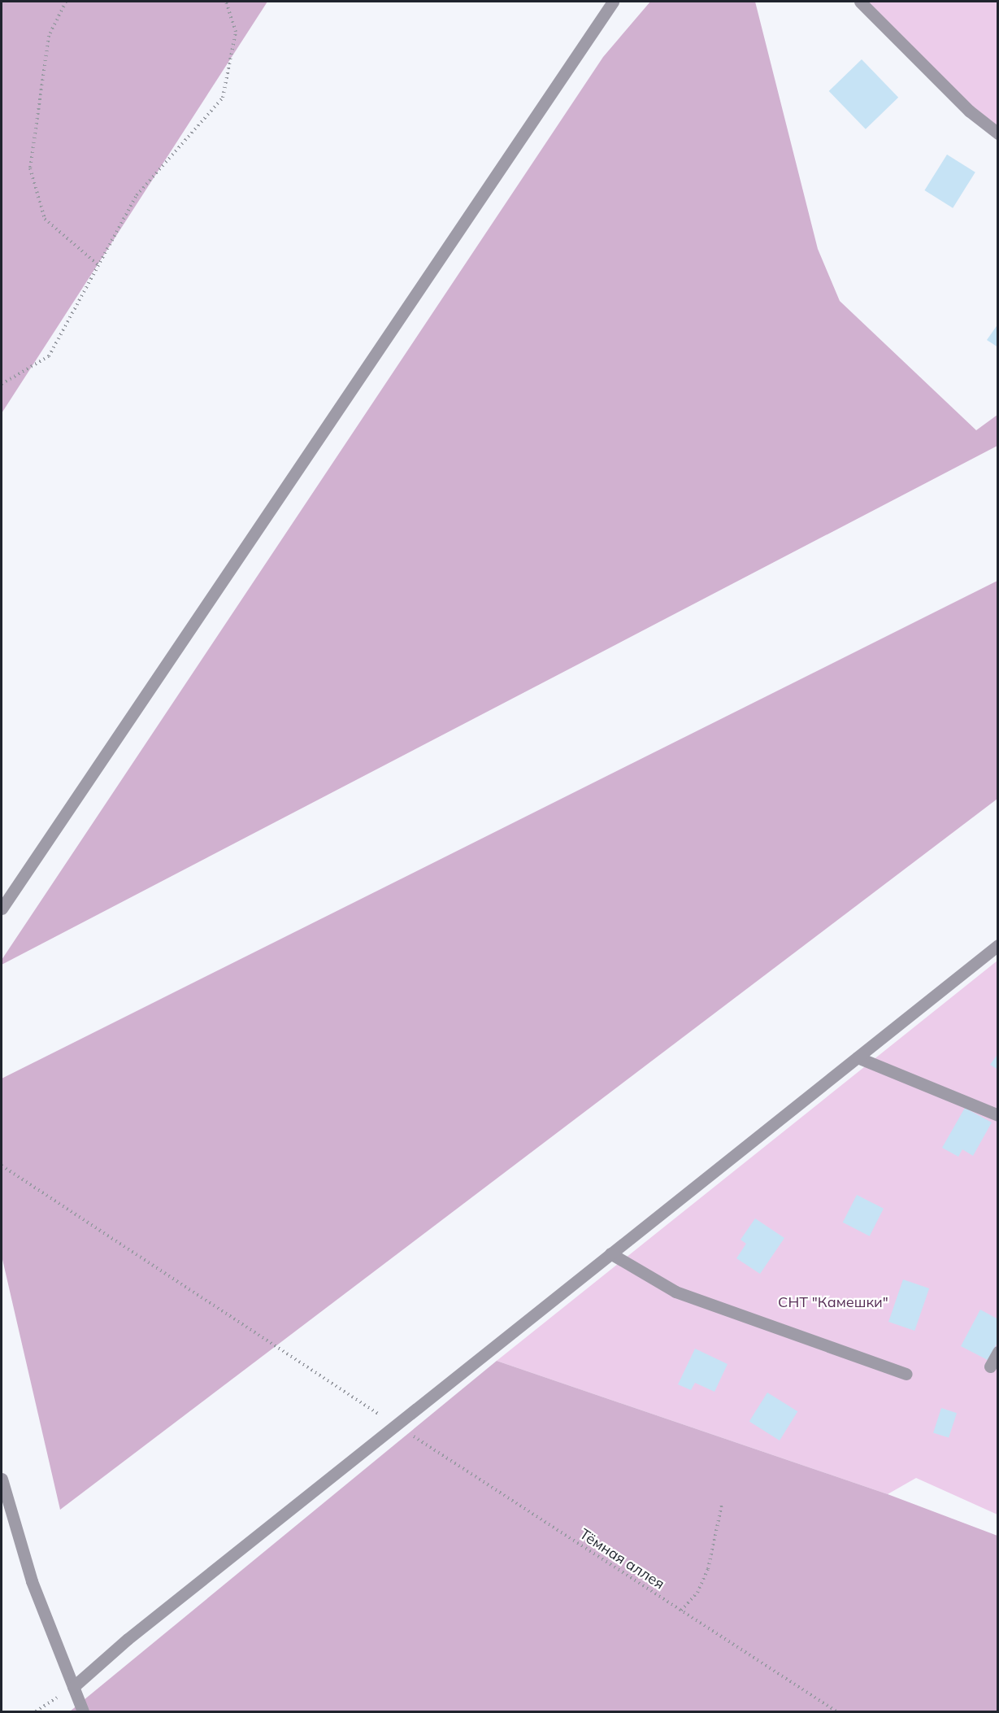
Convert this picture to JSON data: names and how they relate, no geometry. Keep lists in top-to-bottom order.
{
  "streets": {
    "path": ["Тёмная аллея"]
  },
  "parks": ["СНТ \"Камешки\""]
}
